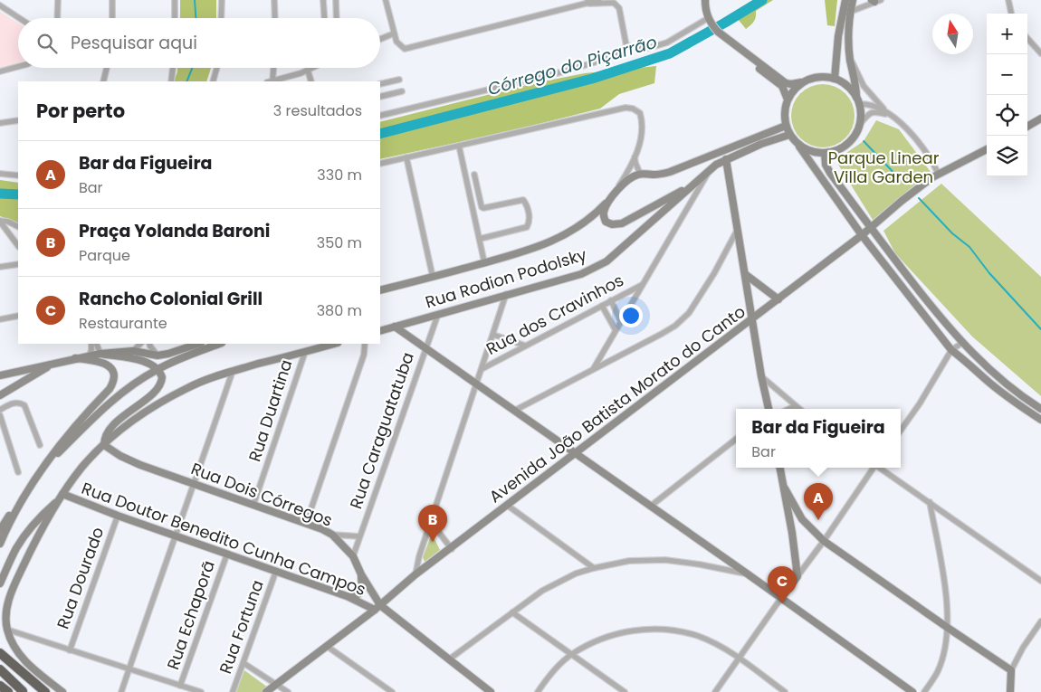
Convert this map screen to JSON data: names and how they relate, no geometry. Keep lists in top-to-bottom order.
{
  "streets": {
    "street": [
      "Rua Rodion Podolsky",
      "Rua dos Cravinhos",
      "Avenida João Batista Morato do Canto",
      "Rua Duartina",
      "Rua Caraguatatuba",
      "Rua Dois Córregos",
      "Rua Doutor Benedito Cunha Campos",
      "Rua Dourado",
      "Rua Echaporã",
      "Rua Fortuna"
    ]
  },
  "crossings": [
    ["Rua Rodion Podolsky", "Rua Caraguatatuba"],
    ["Avenida João Batista Morato do Canto", "Rua Dois Córregos"],
    ["Avenida João Batista Morato do Canto", "Rua Doutor Benedito Cunha Campos"],
    ["Rua Duartina", "Rua Dois Córregos"],
    ["Rua Caraguatatuba", "Rua Dois Córregos"],
    ["Rua Dois Córregos", "Rua Doutor Benedito Cunha Campos"],
    ["Rua Doutor Benedito Cunha Campos", "Rua Dourado"],
    ["Rua Doutor Benedito Cunha Campos", "Rua Echaporã"],
    ["Rua Doutor Benedito Cunha Campos", "Rua Fortuna"]
  ],
  "water": ["Córrego do Piçarrão"],
  "parks": ["Parque Linear Villa Garden"],
  "north": "top",
  "page": {
    "map_buttons": ["+", "−"],
    "search": "Pesquisar aqui",
    "heading": ["Por perto", "3 resultados"],
    "list": [
      {
        "mark": "A",
        "name": "Bar da Figueira",
        "note": "Bar",
        "value": "330 m"
      },
      {
        "mark": "B",
        "name": "Praça Yolanda Baroni",
        "note": "Parque",
        "value": "350 m"
      },
      {
        "mark": "C",
        "name": "Rancho Colonial Grill",
        "note": "Restaurante",
        "value": "380 m"
      }
    ],
    "popup": ["Bar da Figueira", "Bar"],
    "pins": ["A", "B", "C"]
  }
}
